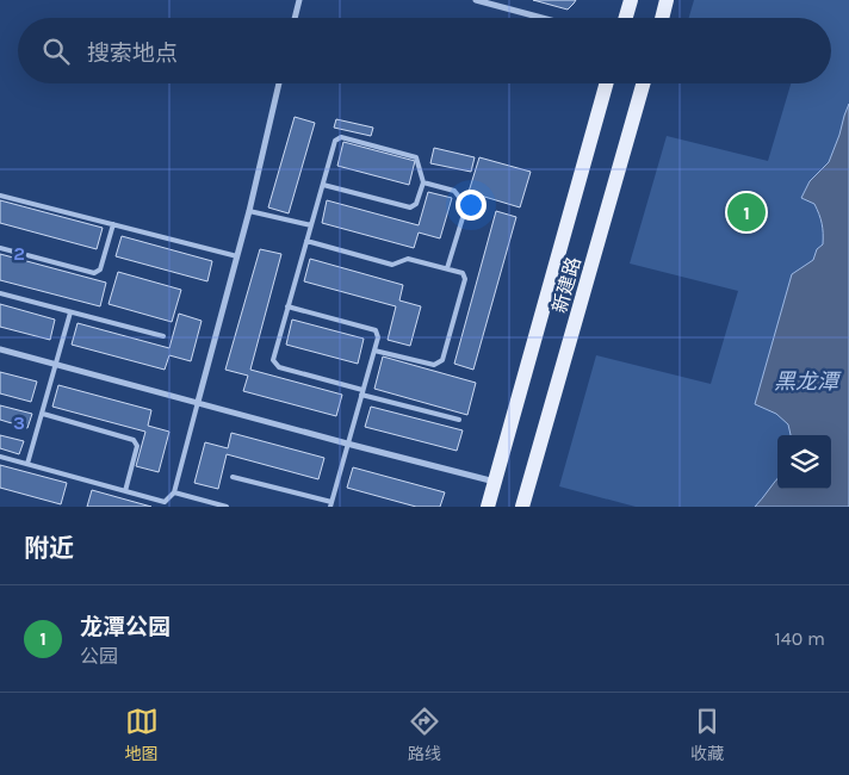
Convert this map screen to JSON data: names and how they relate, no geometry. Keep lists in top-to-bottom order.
{
  "streets": {
    "main road": ["新建路"]
  },
  "water": ["黑龙潭"],
  "page": {
    "search": "搜索地点",
    "pins": "1",
    "heading": "附近",
    "list": [
      {
        "mark": "1",
        "name": "龙潭公园",
        "note": "公园",
        "value": "140 m"
      }
    ],
    "nav": ["地图", "路线", "收藏"]
  },
  "grid": {
    "rows": ["2", "3"]
  }
}
